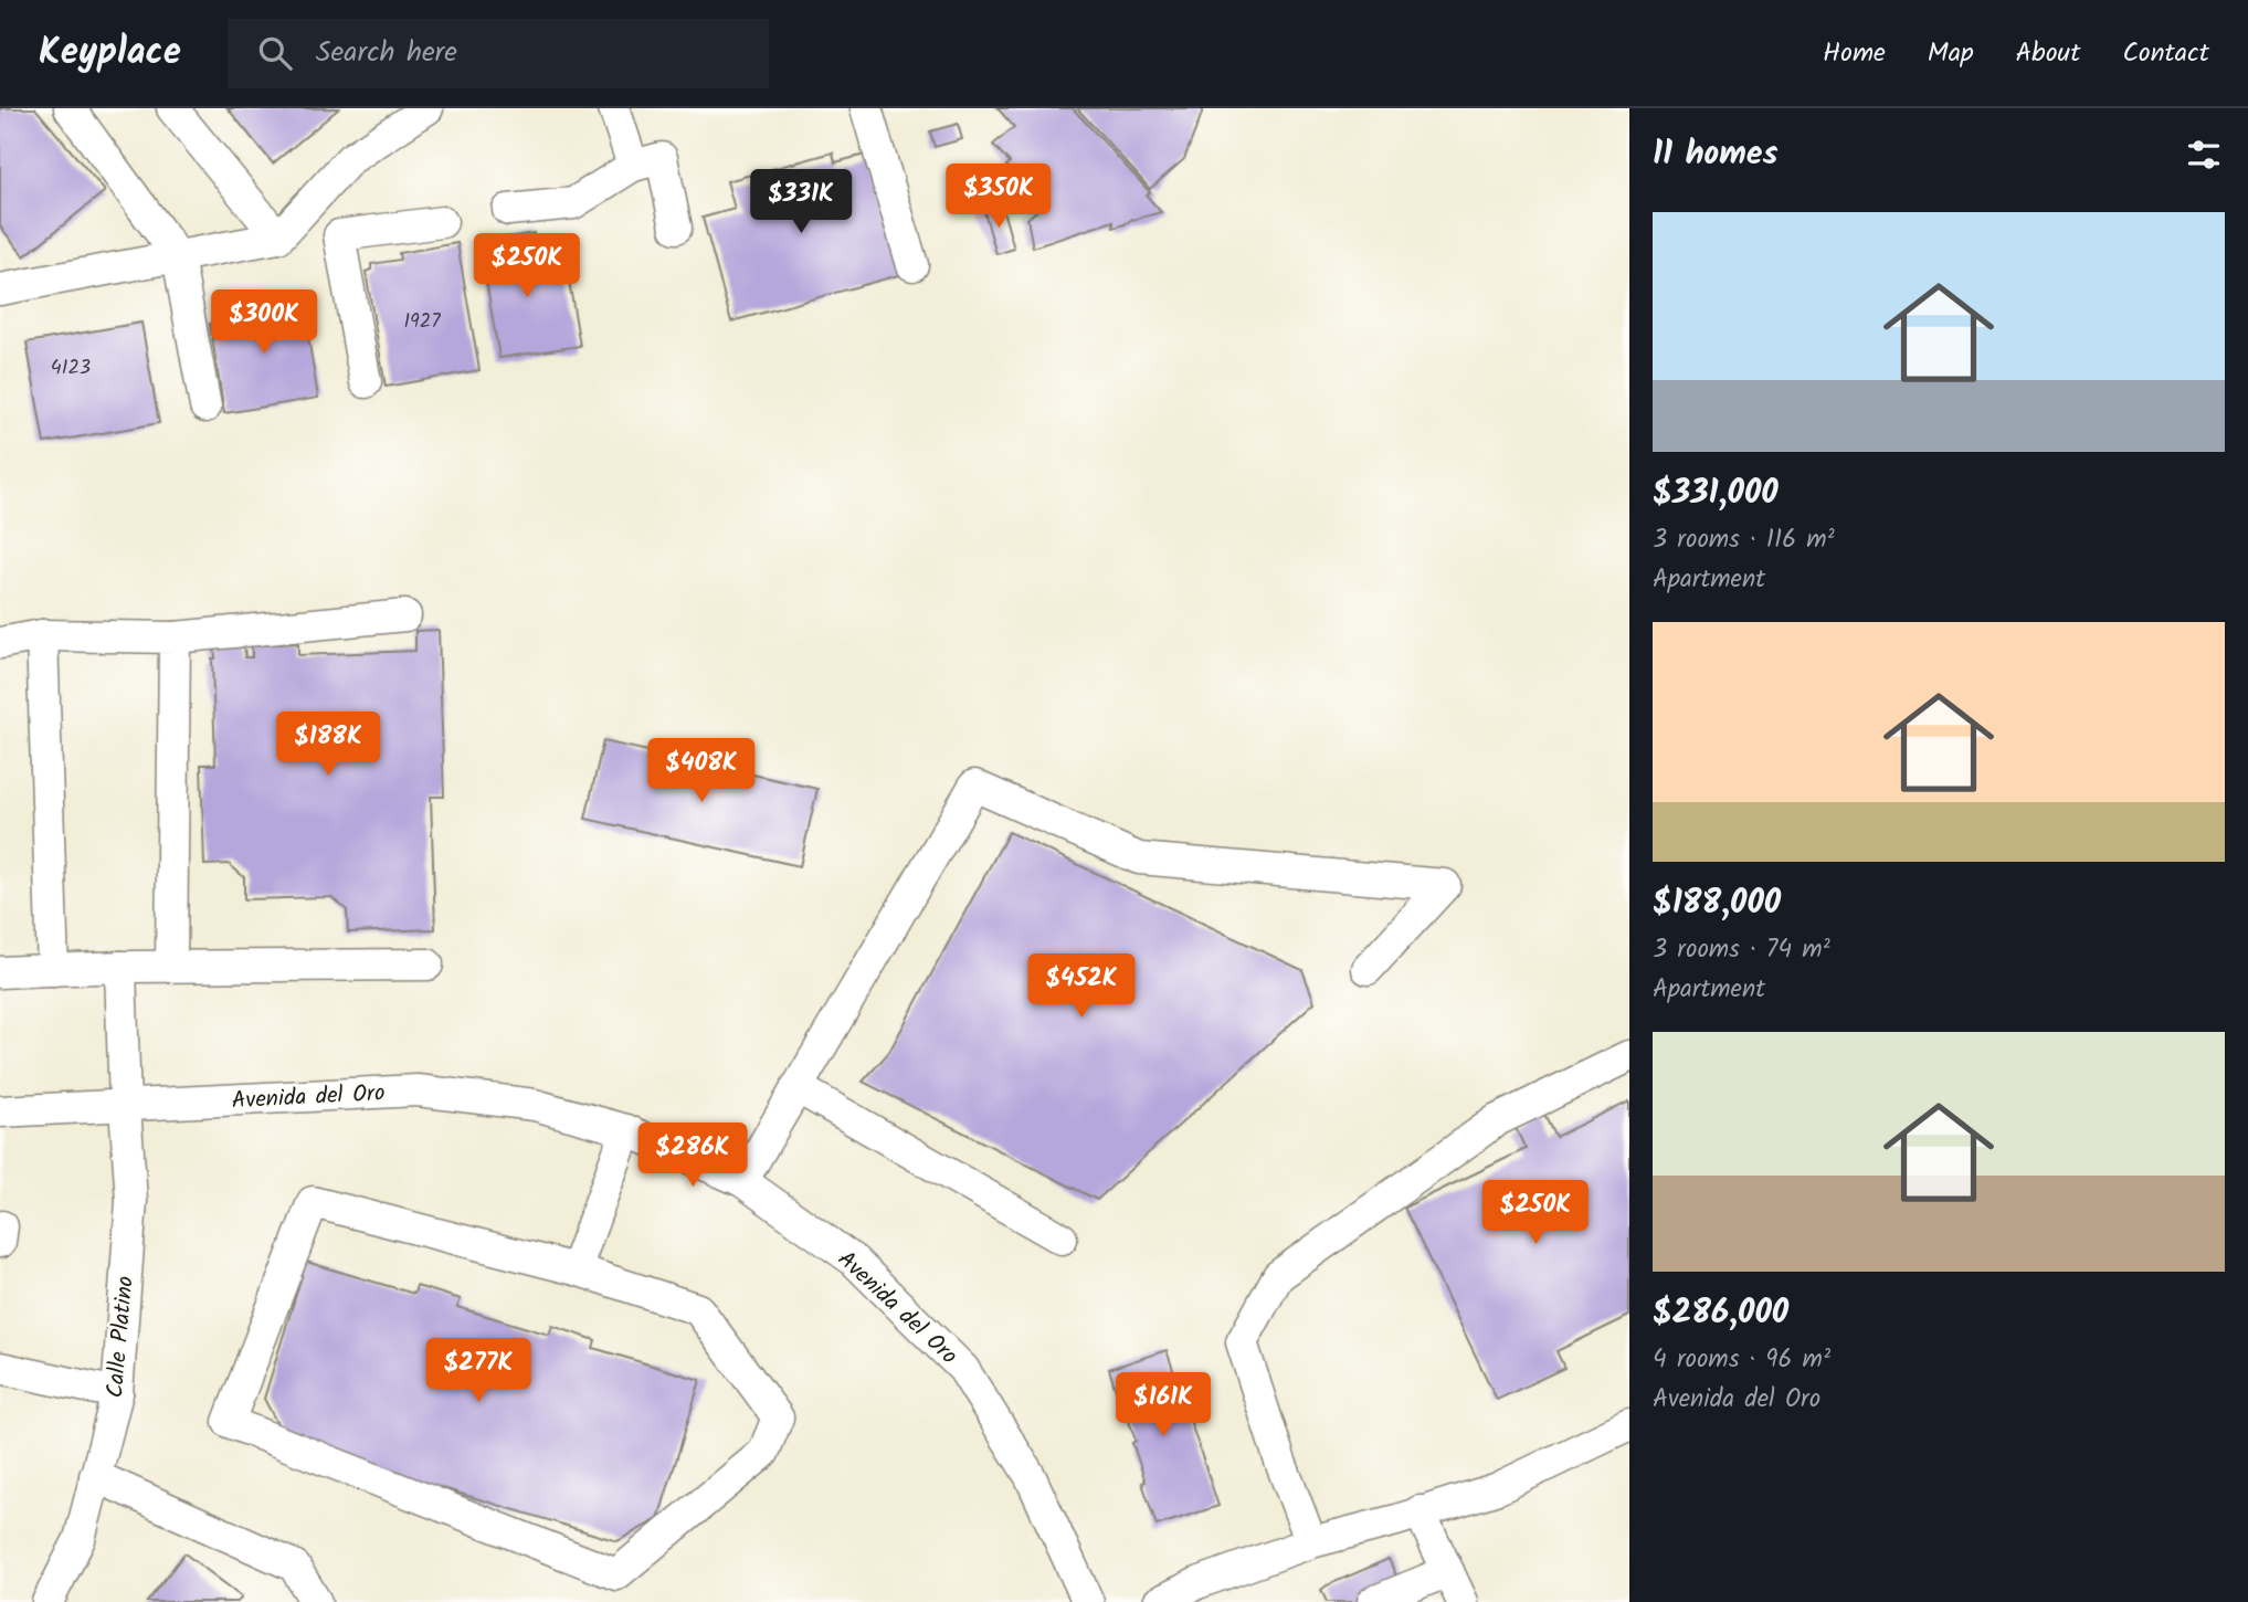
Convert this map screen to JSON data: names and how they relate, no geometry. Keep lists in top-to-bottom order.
{
  "streets": {
    "street": ["Avenida del Oro", "Calle Platino"]
  },
  "crossings": [
    ["Avenida del Oro", "Calle Platino"]
  ],
  "house_numbers": ["1927", "4123"],
  "page": {
    "header": "Keyplace",
    "search": "Search here",
    "nav": [
      "Home",
      "Map",
      "About",
      "Contact"
    ],
    "heading": "11 homes",
    "price": [
      "$350K",
      "$331K",
      "$250K",
      "$300K",
      "$188K",
      "$408K",
      "$452K",
      "$286K",
      "$250K",
      "$277K",
      "$161K"
    ],
    "list": [
      {
        "name": "$331,000",
        "note": "3 rooms · 116 m² · Apartment"
      },
      {
        "name": "$188,000",
        "note": "3 rooms · 74 m² · Apartment"
      },
      {
        "name": "$286,000",
        "note": "4 rooms · 96 m² · Avenida del Oro"
      }
    ]
  }
}
